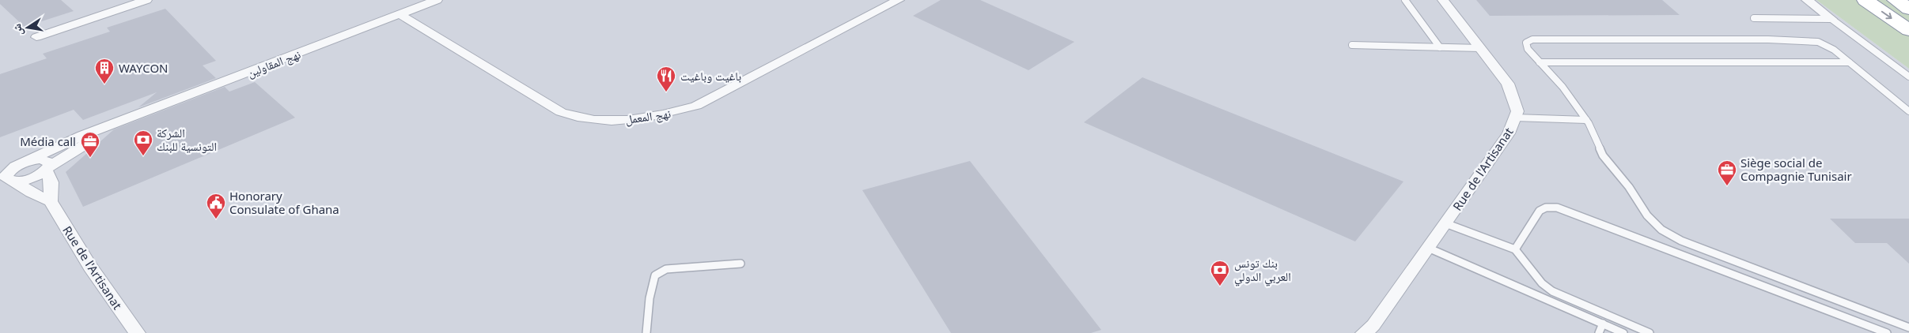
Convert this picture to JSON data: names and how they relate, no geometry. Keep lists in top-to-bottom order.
{
  "streets": {
    "street": ["نهج المقاولين", "نهج المعمل", "Rue de l'Artisanat"]
  },
  "crossings": [
    ["نهج المقاولين", "نهج المعمل"]
  ],
  "places": {
    "building": ["WAYCON"],
    "restaurant": ["باغيت وباغيت"],
    "bank": ["الشركة التونسية للبنك", "بنك تونس العربي الدولي"],
    "office": ["Média call", "Siège social de Compagnie Tunisair"],
    "public building": ["Honorary Consulate of Ghana"]
  },
  "north": "left"
}
